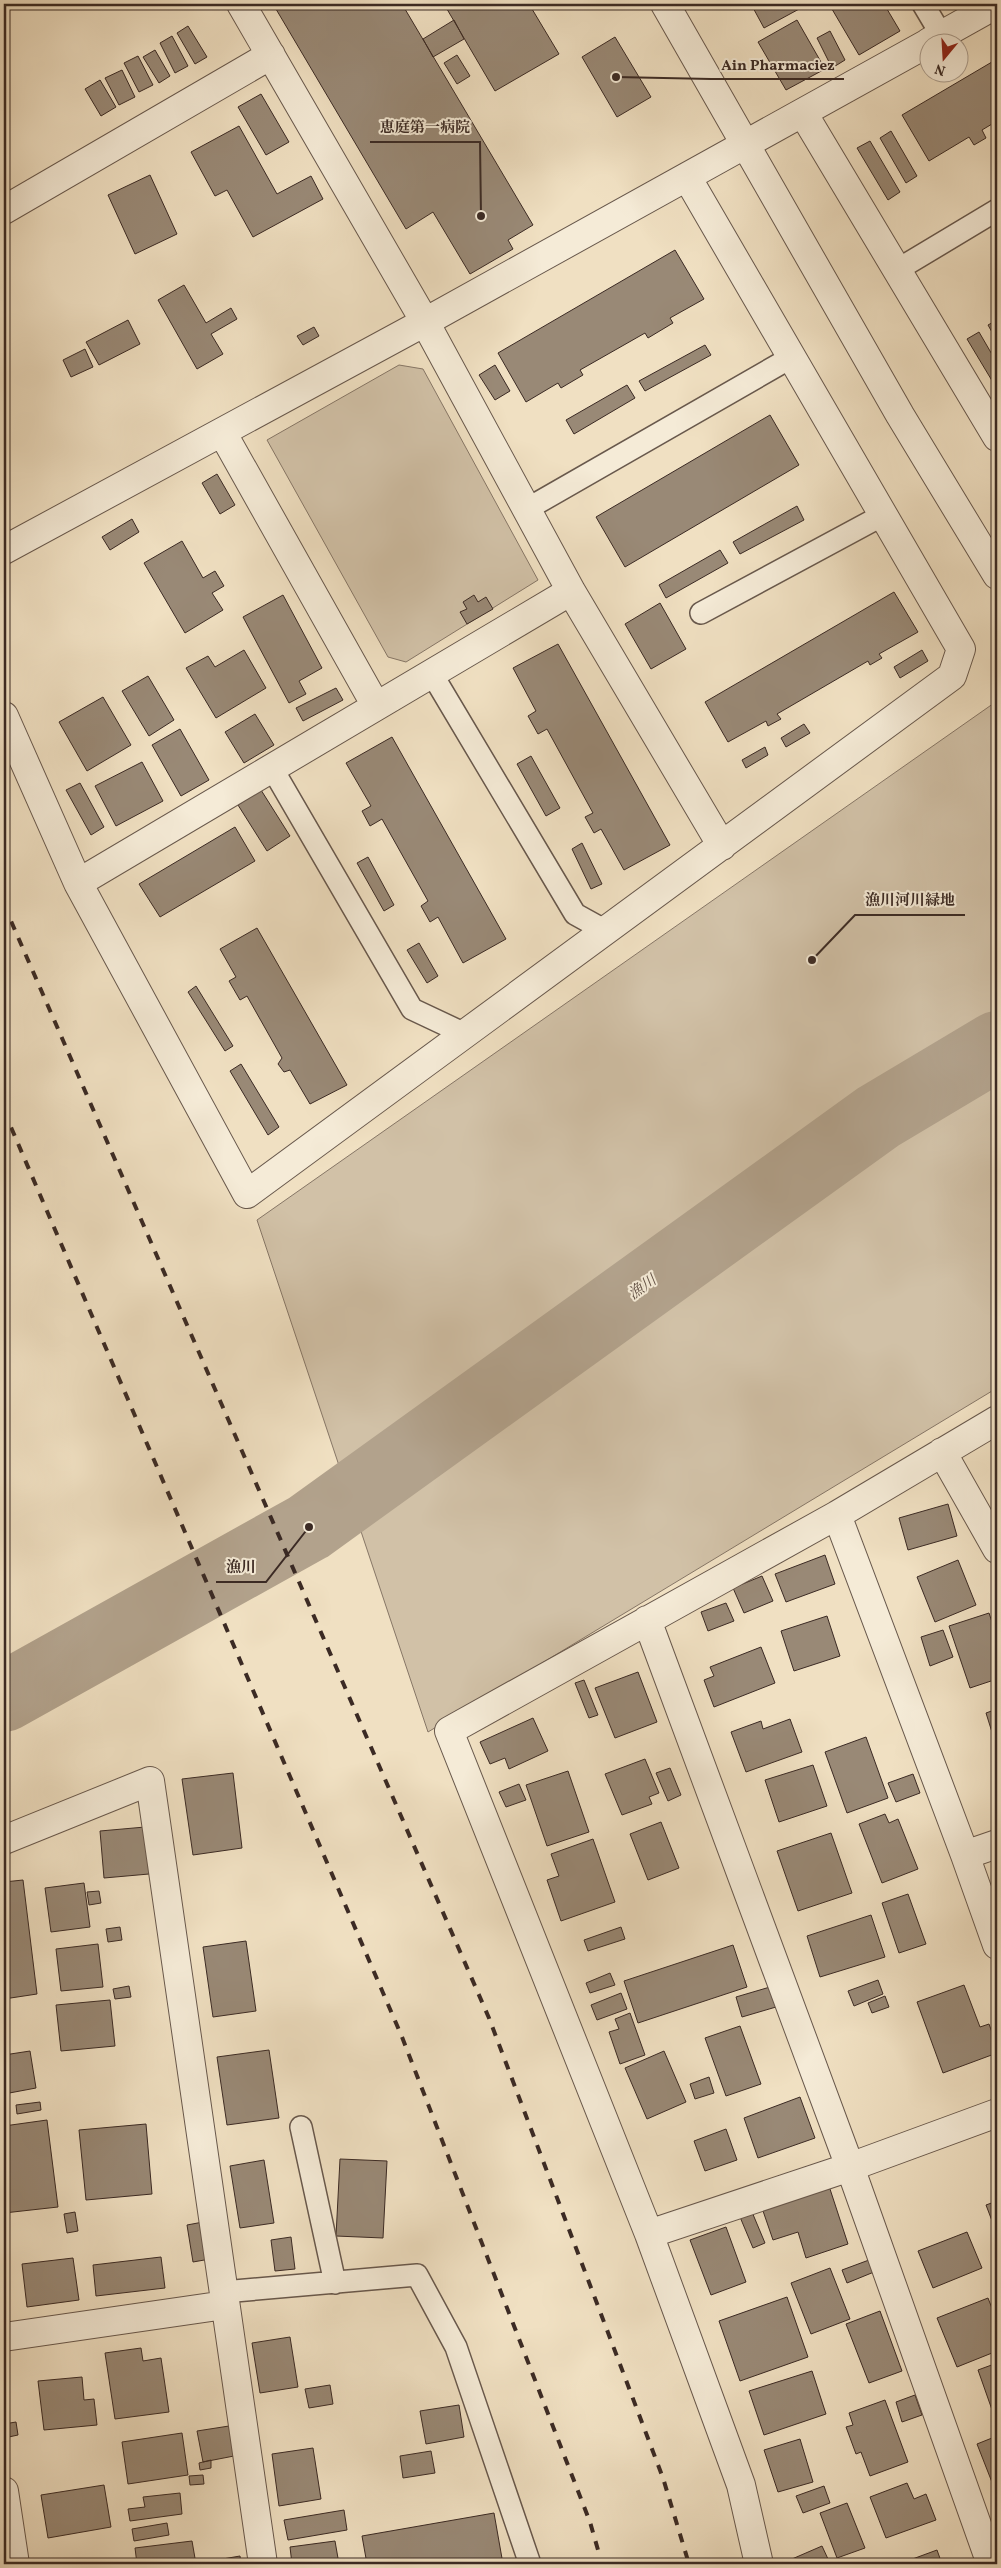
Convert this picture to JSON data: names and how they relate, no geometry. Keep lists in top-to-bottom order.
{
  "water": ["漁川"],
  "places": [
    "Ain Pharmaciez",
    "恵庭第一病院",
    "漁川河川緑地",
    "漁川"
  ],
  "north": "bottom"
}
